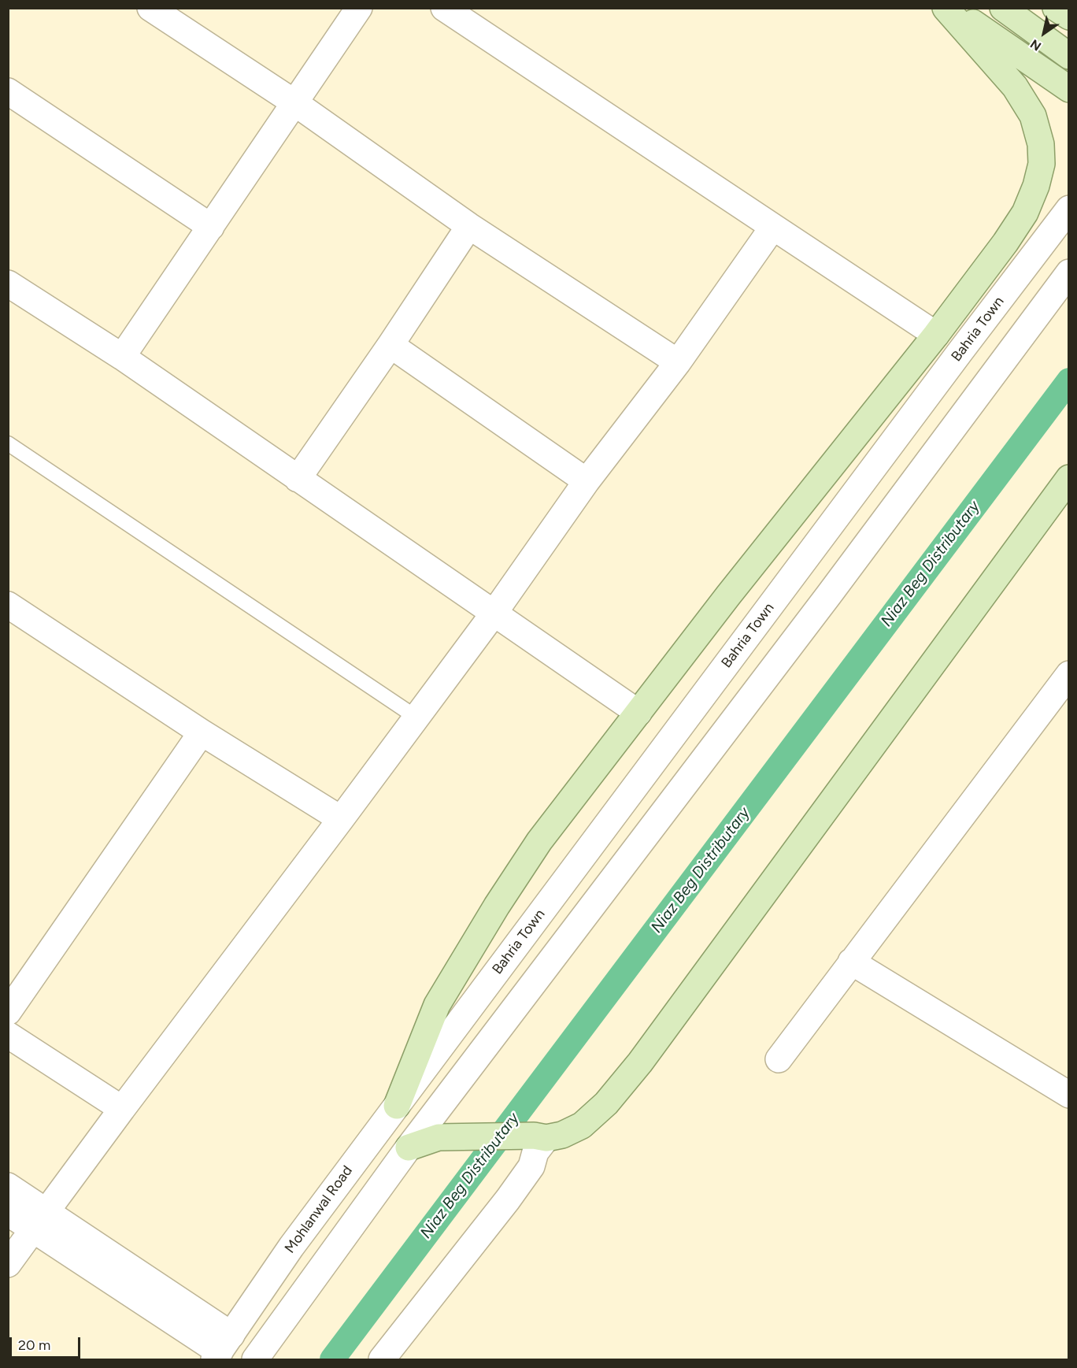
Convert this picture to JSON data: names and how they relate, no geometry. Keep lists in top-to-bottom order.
{
  "streets": {
    "street": ["Bahria Town", "Mohlanwal Road"]
  },
  "crossings": [
    ["Bahria Town", "Mohlanwal Road"]
  ],
  "water": ["Niaz Beg Distributary"],
  "scale_bar": "20 m",
  "north": "bottom left"
}
